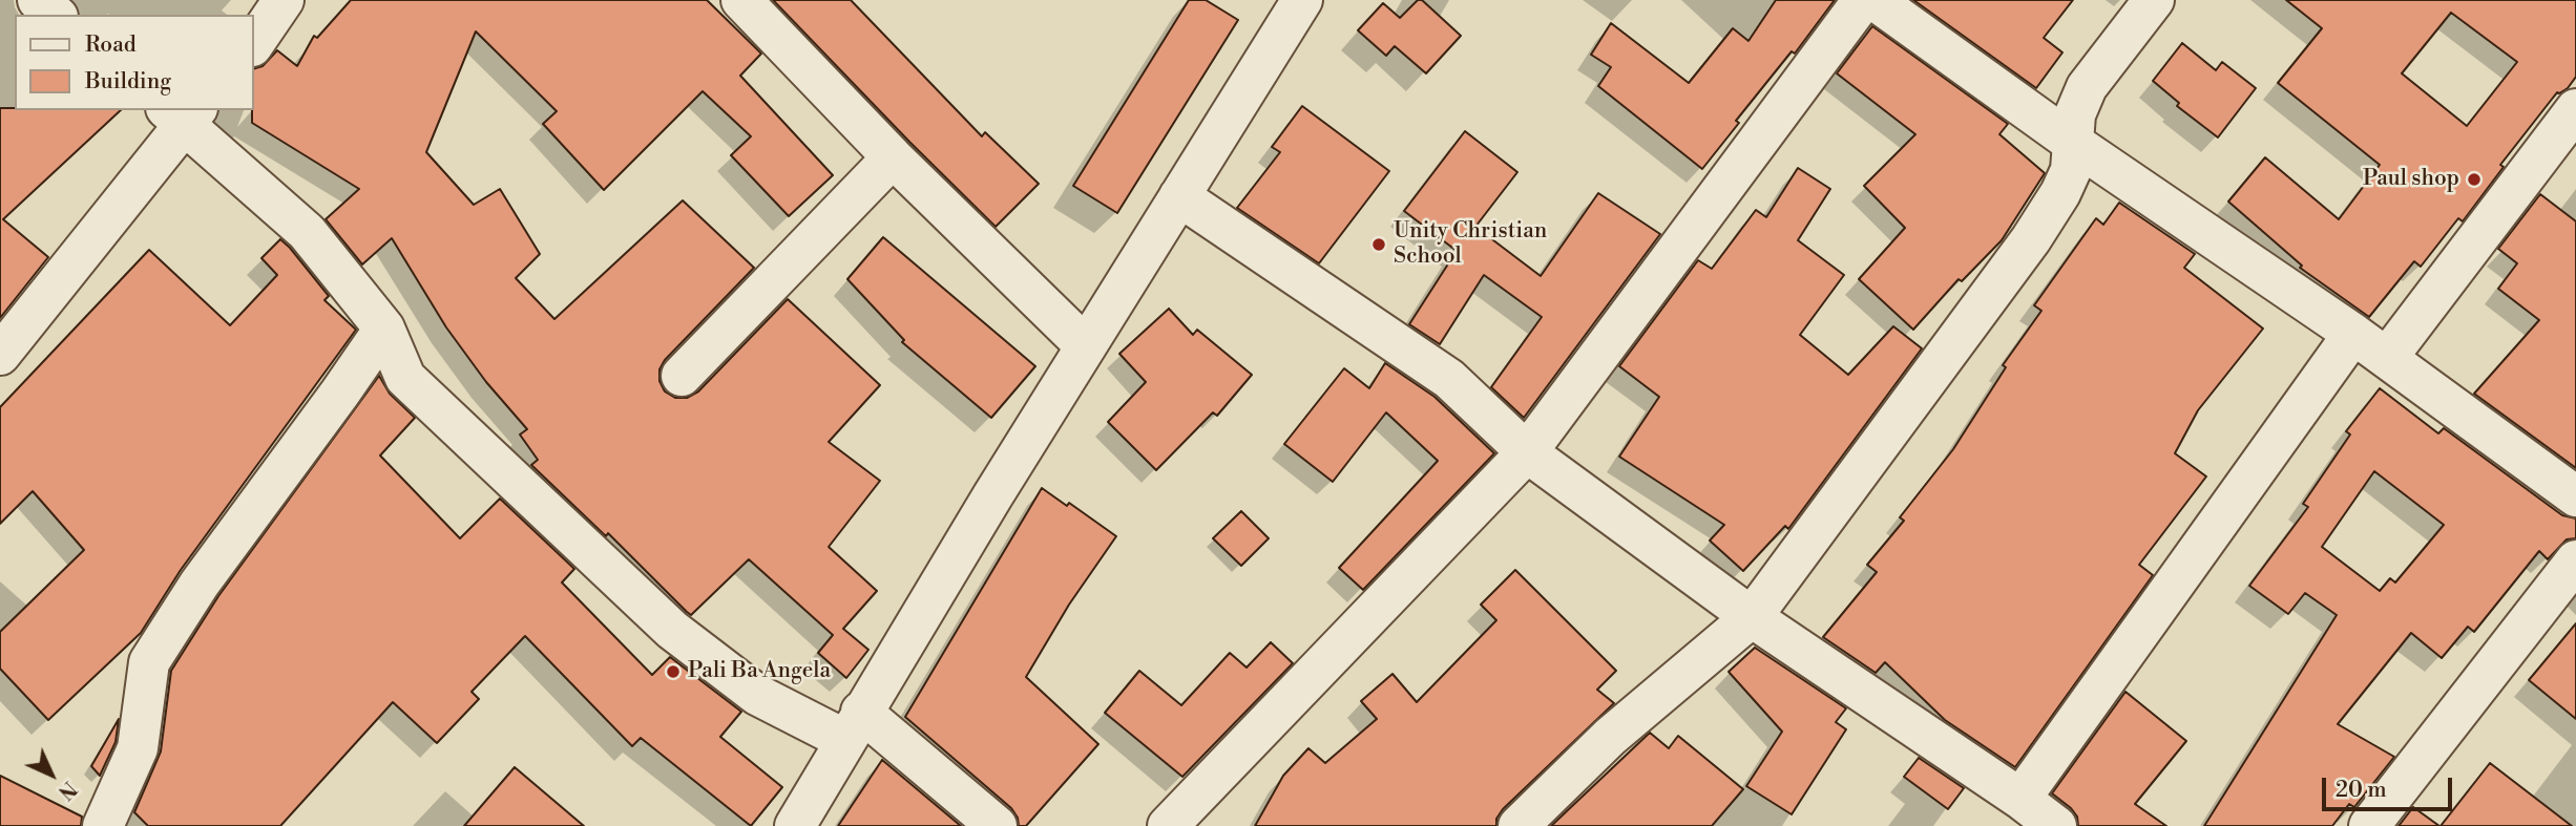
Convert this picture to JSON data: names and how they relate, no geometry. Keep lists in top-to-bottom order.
{
  "places": ["Paul shop", "Unity Christian School", "Pali Ba Angela"],
  "legend": ["Road", "Building"],
  "scale_bar": "20 m",
  "north": "bottom right"
}
